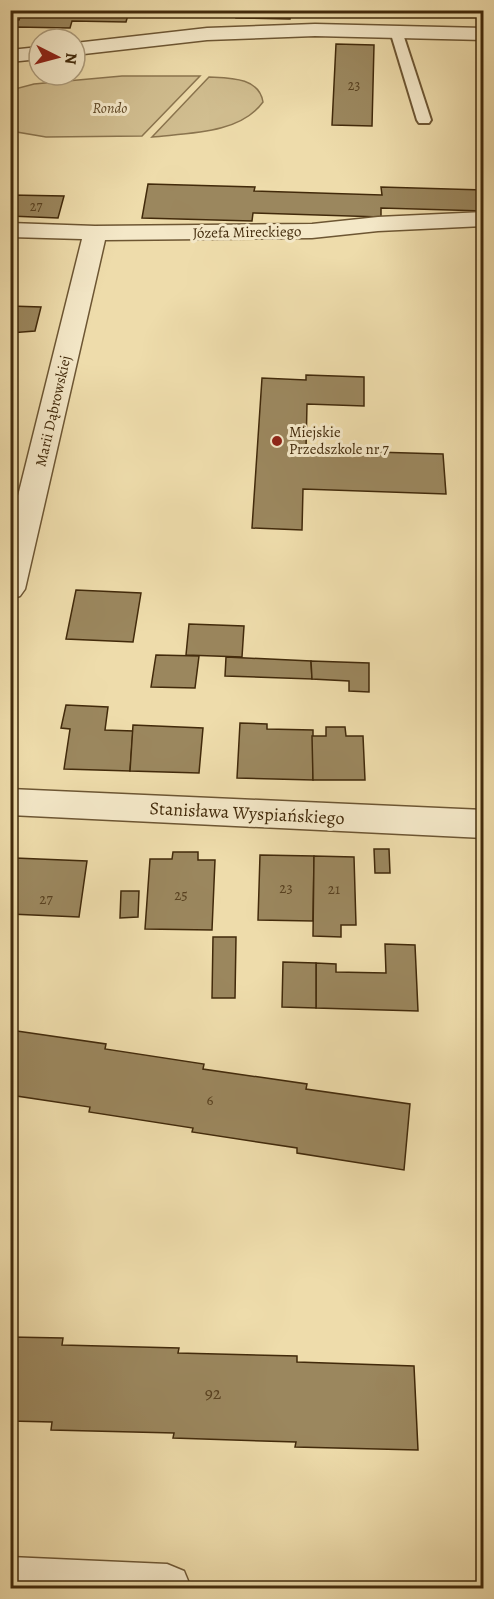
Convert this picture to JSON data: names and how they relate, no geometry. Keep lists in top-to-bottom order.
{
  "streets": {
    "street": ["Józefa Mireckiego", "Marii Dąbrowskiej", "Stanisława Wyspiańskiego"]
  },
  "crossings": [
    ["Józefa Mireckiego", "Marii Dąbrowskiej"]
  ],
  "parks": ["Rondo"],
  "places": ["Miejskie Przedszkole nr 7"],
  "house_numbers": [
    "23",
    "27",
    "23",
    "21",
    "25",
    "27",
    "6",
    "92"
  ],
  "north": "right"
}
